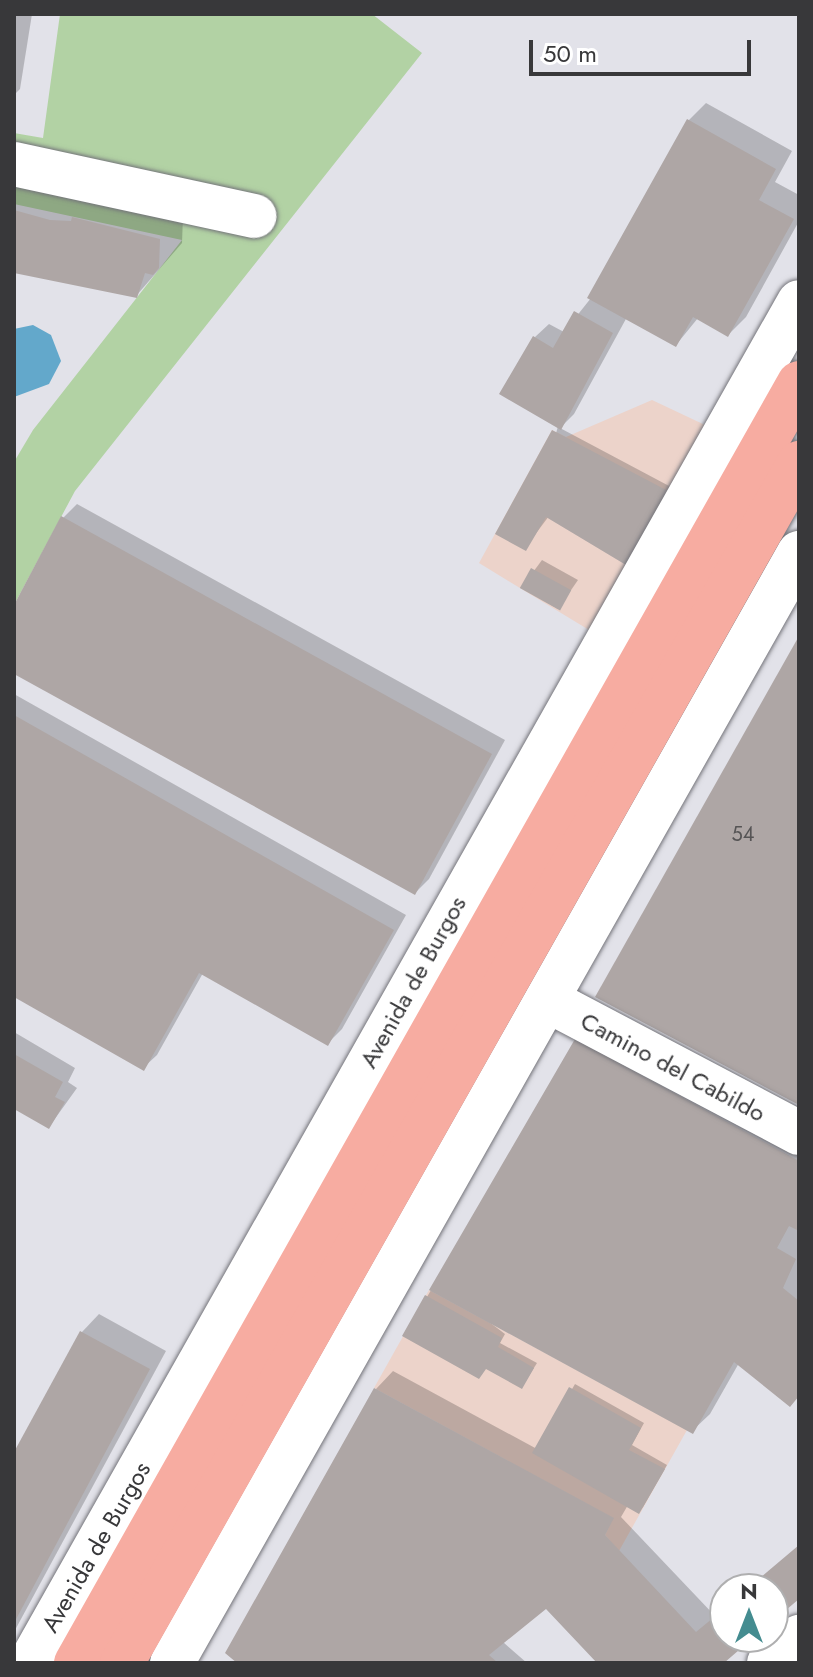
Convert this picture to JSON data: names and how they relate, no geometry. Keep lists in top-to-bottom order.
{
  "streets": {
    "highway": ["Avenida de Burgos"],
    "street": ["Camino del Cabildo"]
  },
  "house_numbers": ["54"],
  "scale_bar": "50 m",
  "north": "top"
}
